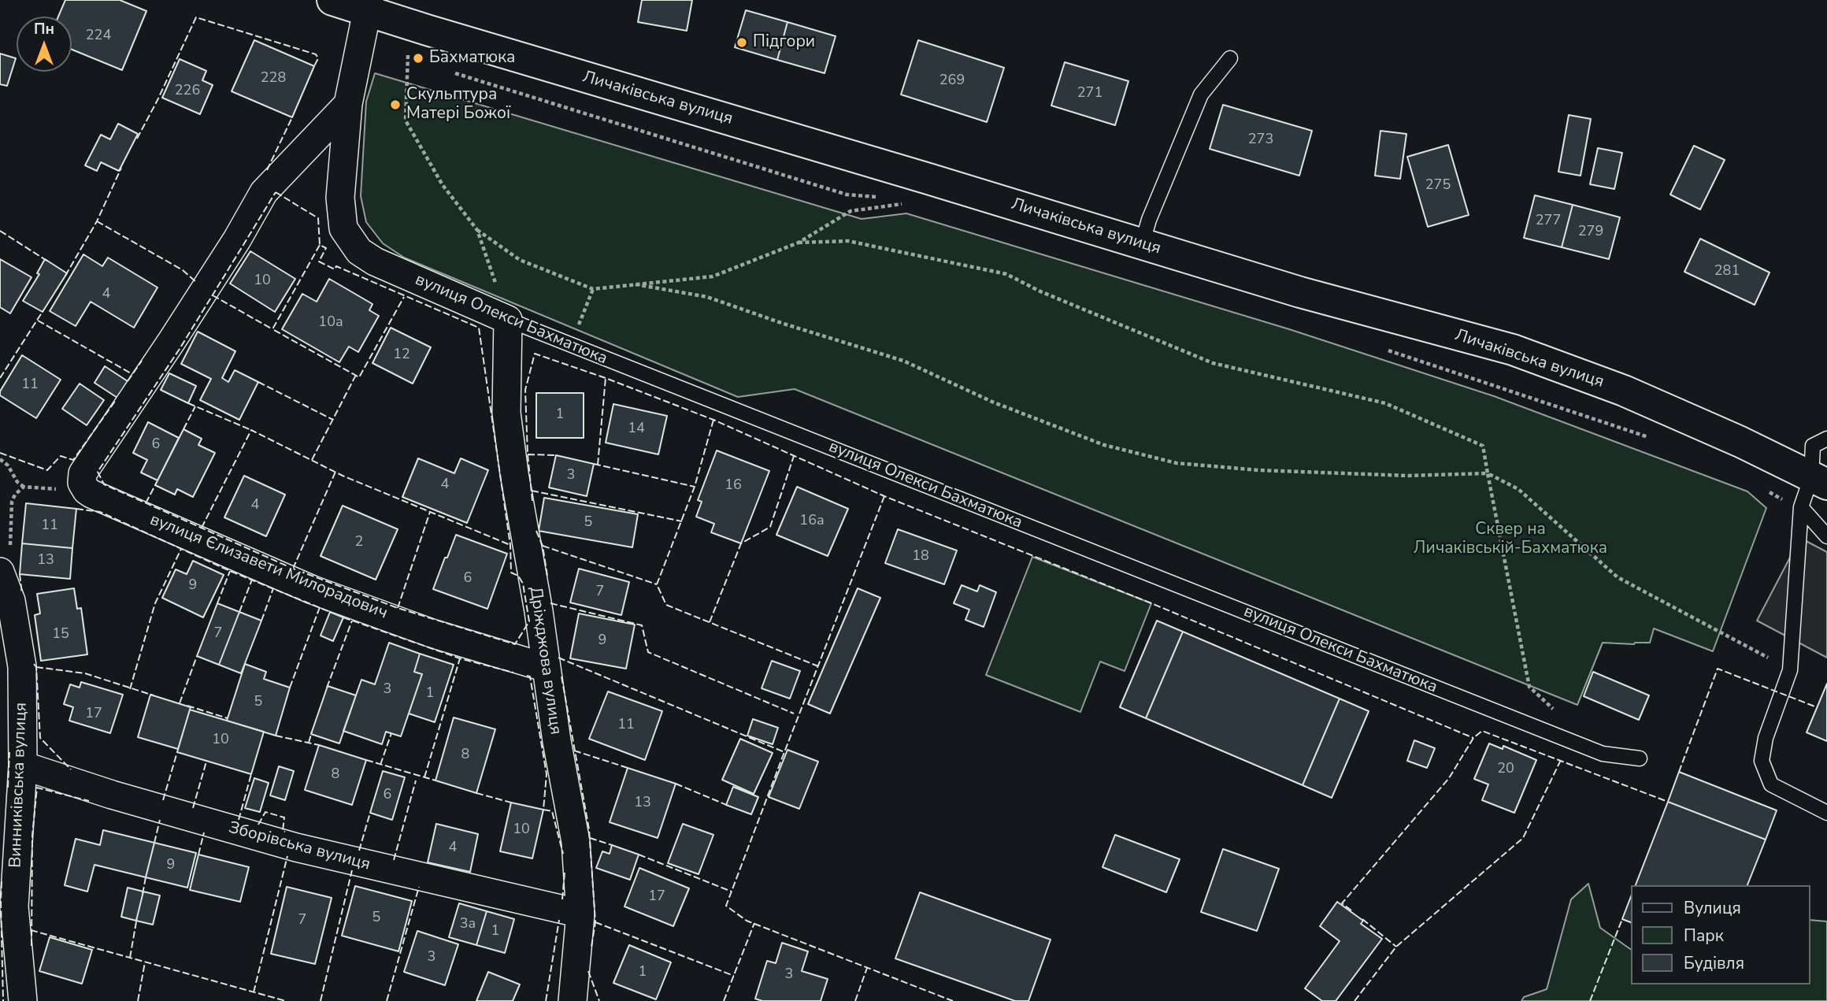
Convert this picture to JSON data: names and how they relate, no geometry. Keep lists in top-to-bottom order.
{
  "streets": {
    "main road": ["Личаківська вулиця"],
    "street": [
      "вулиця Олекси Бахматюка",
      "вулиця Єлизавети Милорадович",
      "Дріжджова вулиця",
      "Винниківська вулиця",
      "Зборівська вулиця"
    ]
  },
  "crossings": [
    ["Личаківська вулиця", "вулиця Олекси Бахматюка"],
    ["вулиця Олекси Бахматюка", "Дріжджова вулиця"],
    ["вулиця Єлизавети Милорадович", "Дріжджова вулиця"],
    ["Дріжджова вулиця", "Зборівська вулиця"],
    ["Винниківська вулиця", "Зборівська вулиця"]
  ],
  "parks": ["Сквер на Личаківській-Бахматюка"],
  "places": ["Підгори", "Бахматюка", "Скульптура Матері Божої"],
  "house_numbers": [
    "224",
    "228",
    "269",
    "226",
    "271",
    "273",
    "275",
    "277",
    "279",
    "281",
    "10",
    "4",
    "10а",
    "12",
    "11",
    "1",
    "14",
    "6",
    "3",
    "4",
    "16",
    "4",
    "16а",
    "5",
    "11",
    "2",
    "18",
    "13",
    "6",
    "9",
    "7",
    "7",
    "15",
    "9",
    "3",
    "1",
    "5",
    "17",
    "11",
    "10",
    "8",
    "20",
    "8",
    "6",
    "13",
    "10",
    "4",
    "9",
    "17",
    "5",
    "7",
    "3а",
    "1",
    "3",
    "1",
    "3"
  ],
  "legend": ["Вулиця", "Парк", "Будівля"],
  "north": "top"
}
